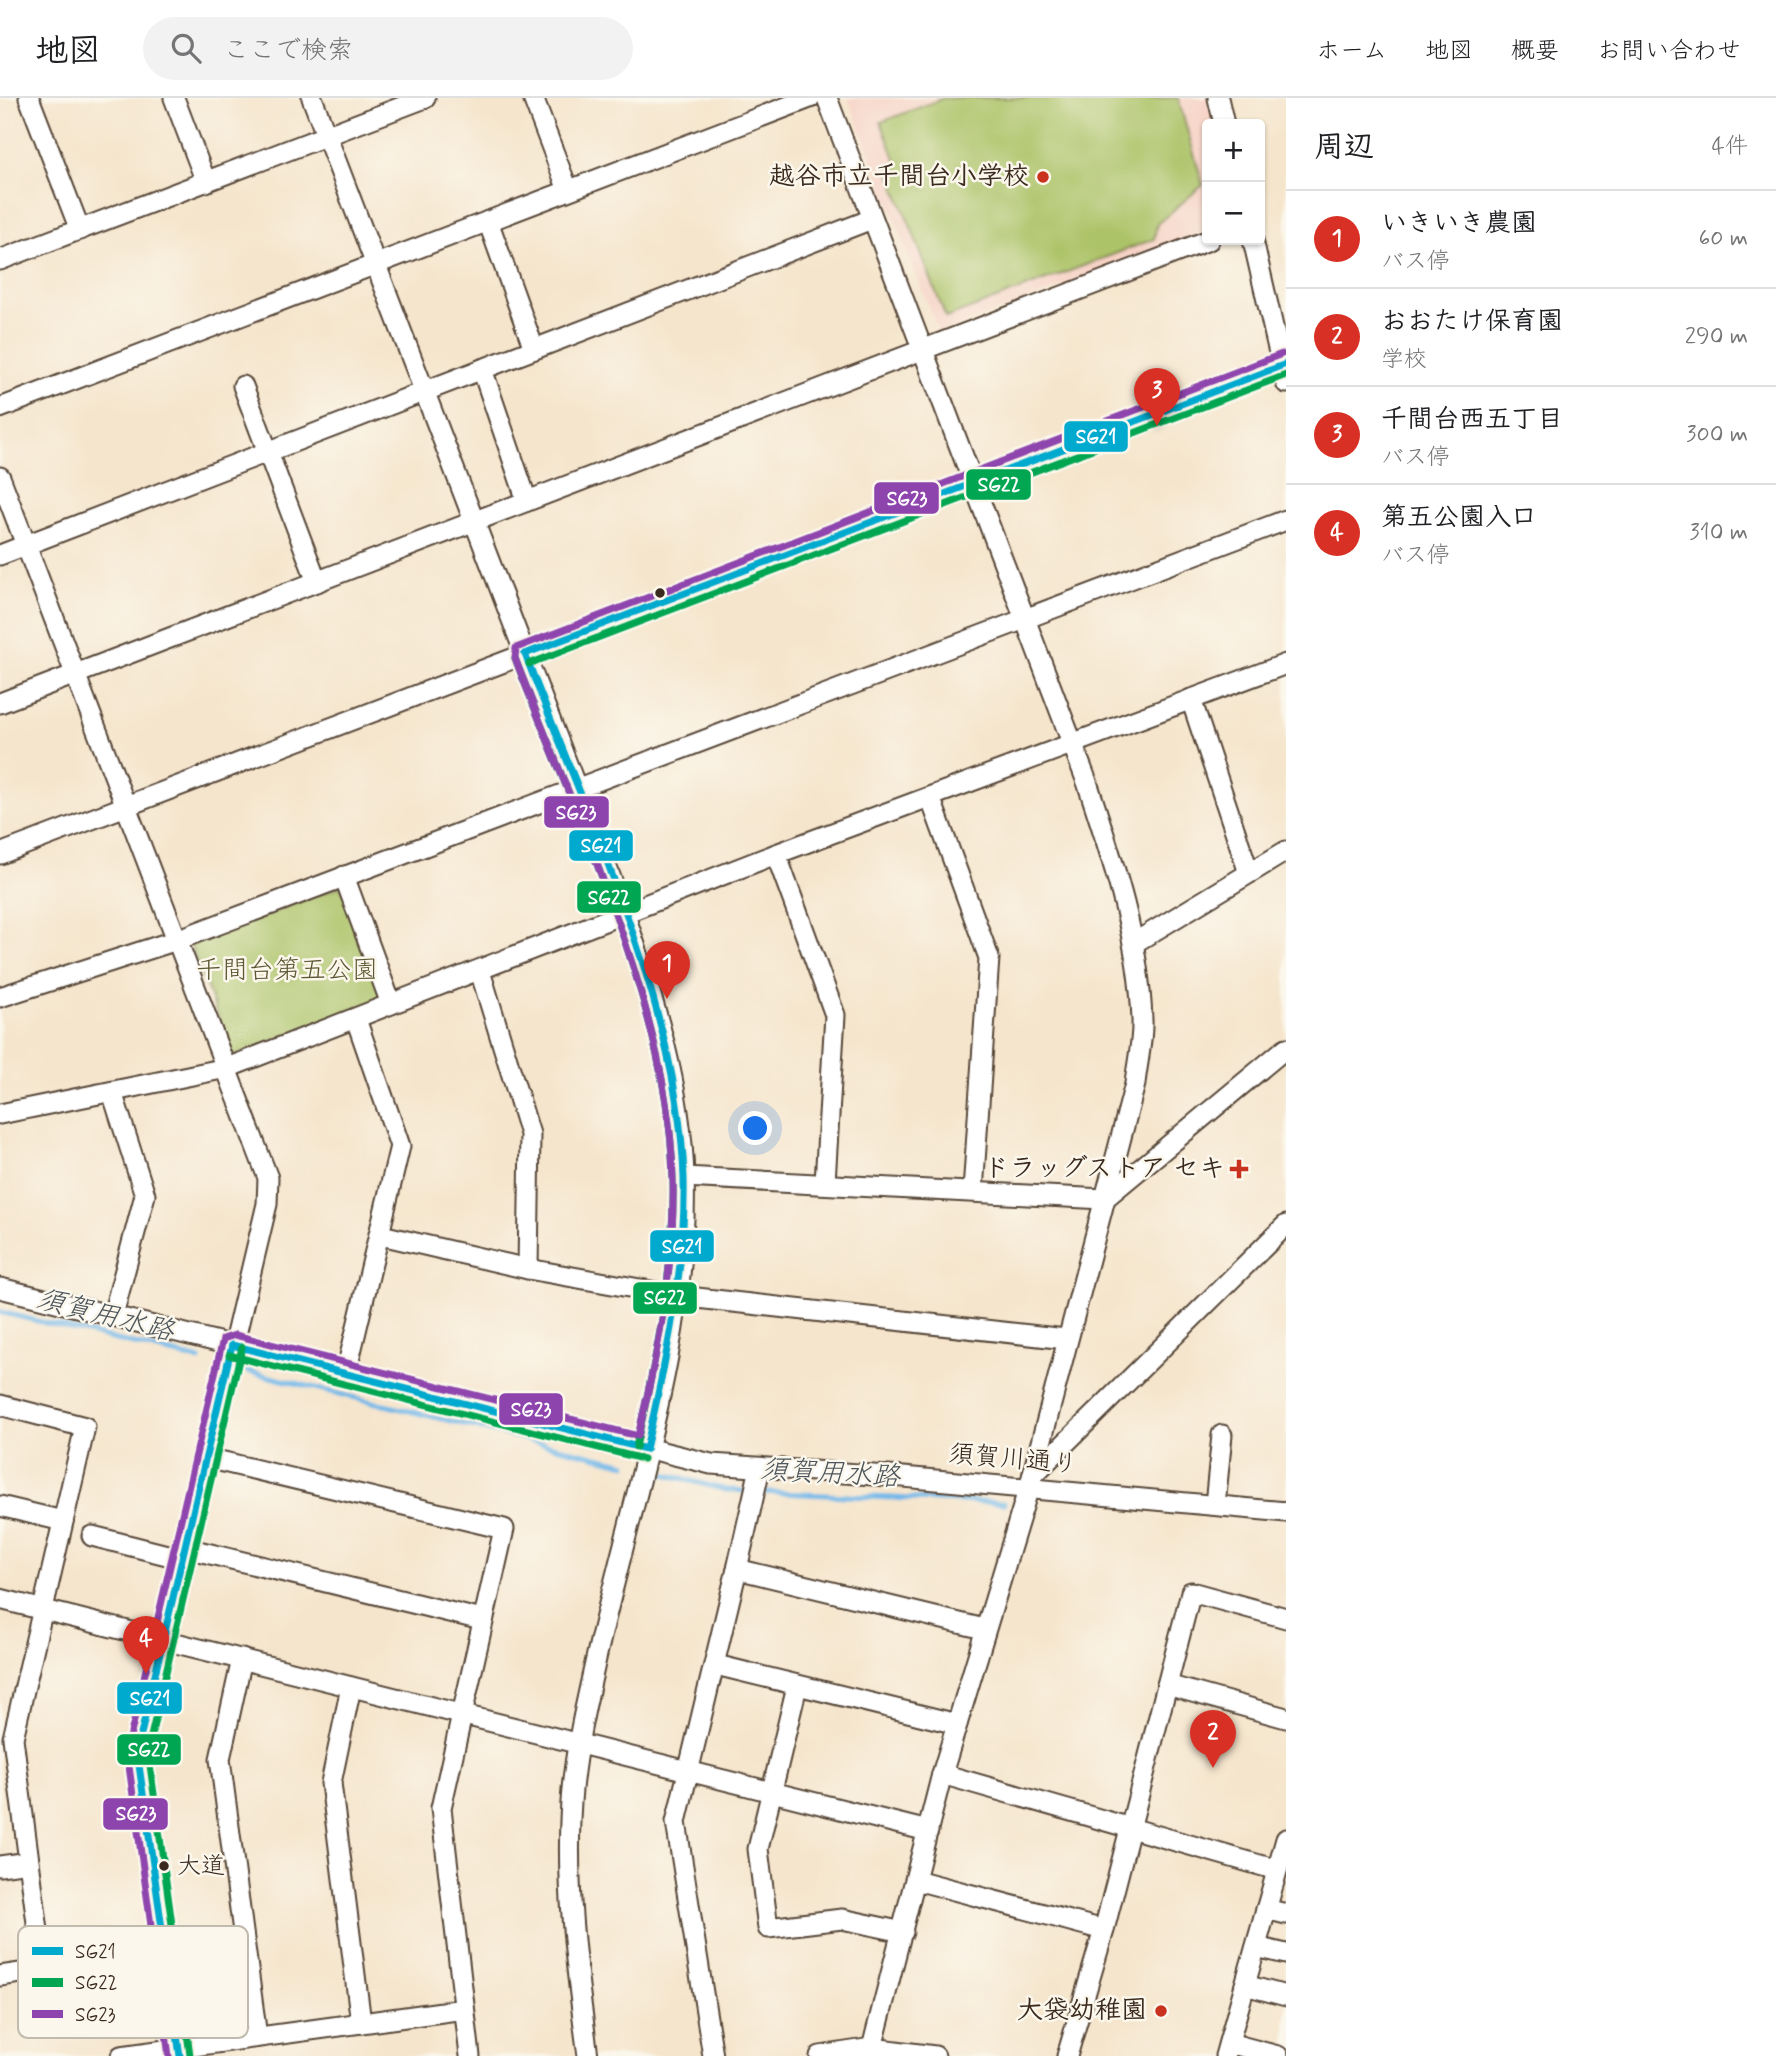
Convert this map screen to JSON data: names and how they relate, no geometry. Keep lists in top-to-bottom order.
{
  "streets": {
    "street": ["須賀川通り"]
  },
  "water": ["須賀用水路"],
  "parks": ["千間台第五公園"],
  "places": {
    "other": ["越谷市立千間台小学校", "大道", "大袋幼稚園"],
    "health": ["ドラッグストア セキ"]
  },
  "lines": ["transit line SG23", "transit line SG21", "transit line SG22"],
  "legend": ["SG21", "SG22", "SG23"],
  "page": {
    "header": "地図",
    "search": "ここで検索",
    "nav": [
      "ホーム",
      "地図",
      "概要",
      "お問い合わせ"
    ],
    "heading": ["周辺", "4件"],
    "map_buttons": ["+", "−"],
    "list": [
      {
        "mark": "1",
        "name": "いきいき農園",
        "note": "バス停",
        "value": "60 m"
      },
      {
        "mark": "2",
        "name": "おおたけ保育園",
        "note": "学校",
        "value": "290 m"
      },
      {
        "mark": "3",
        "name": "千間台西五丁目",
        "note": "バス停",
        "value": "300 m"
      },
      {
        "mark": "4",
        "name": "第五公園入口",
        "note": "バス停",
        "value": "310 m"
      }
    ],
    "pins": [
      "3",
      "1",
      "4",
      "2"
    ]
  }
}
